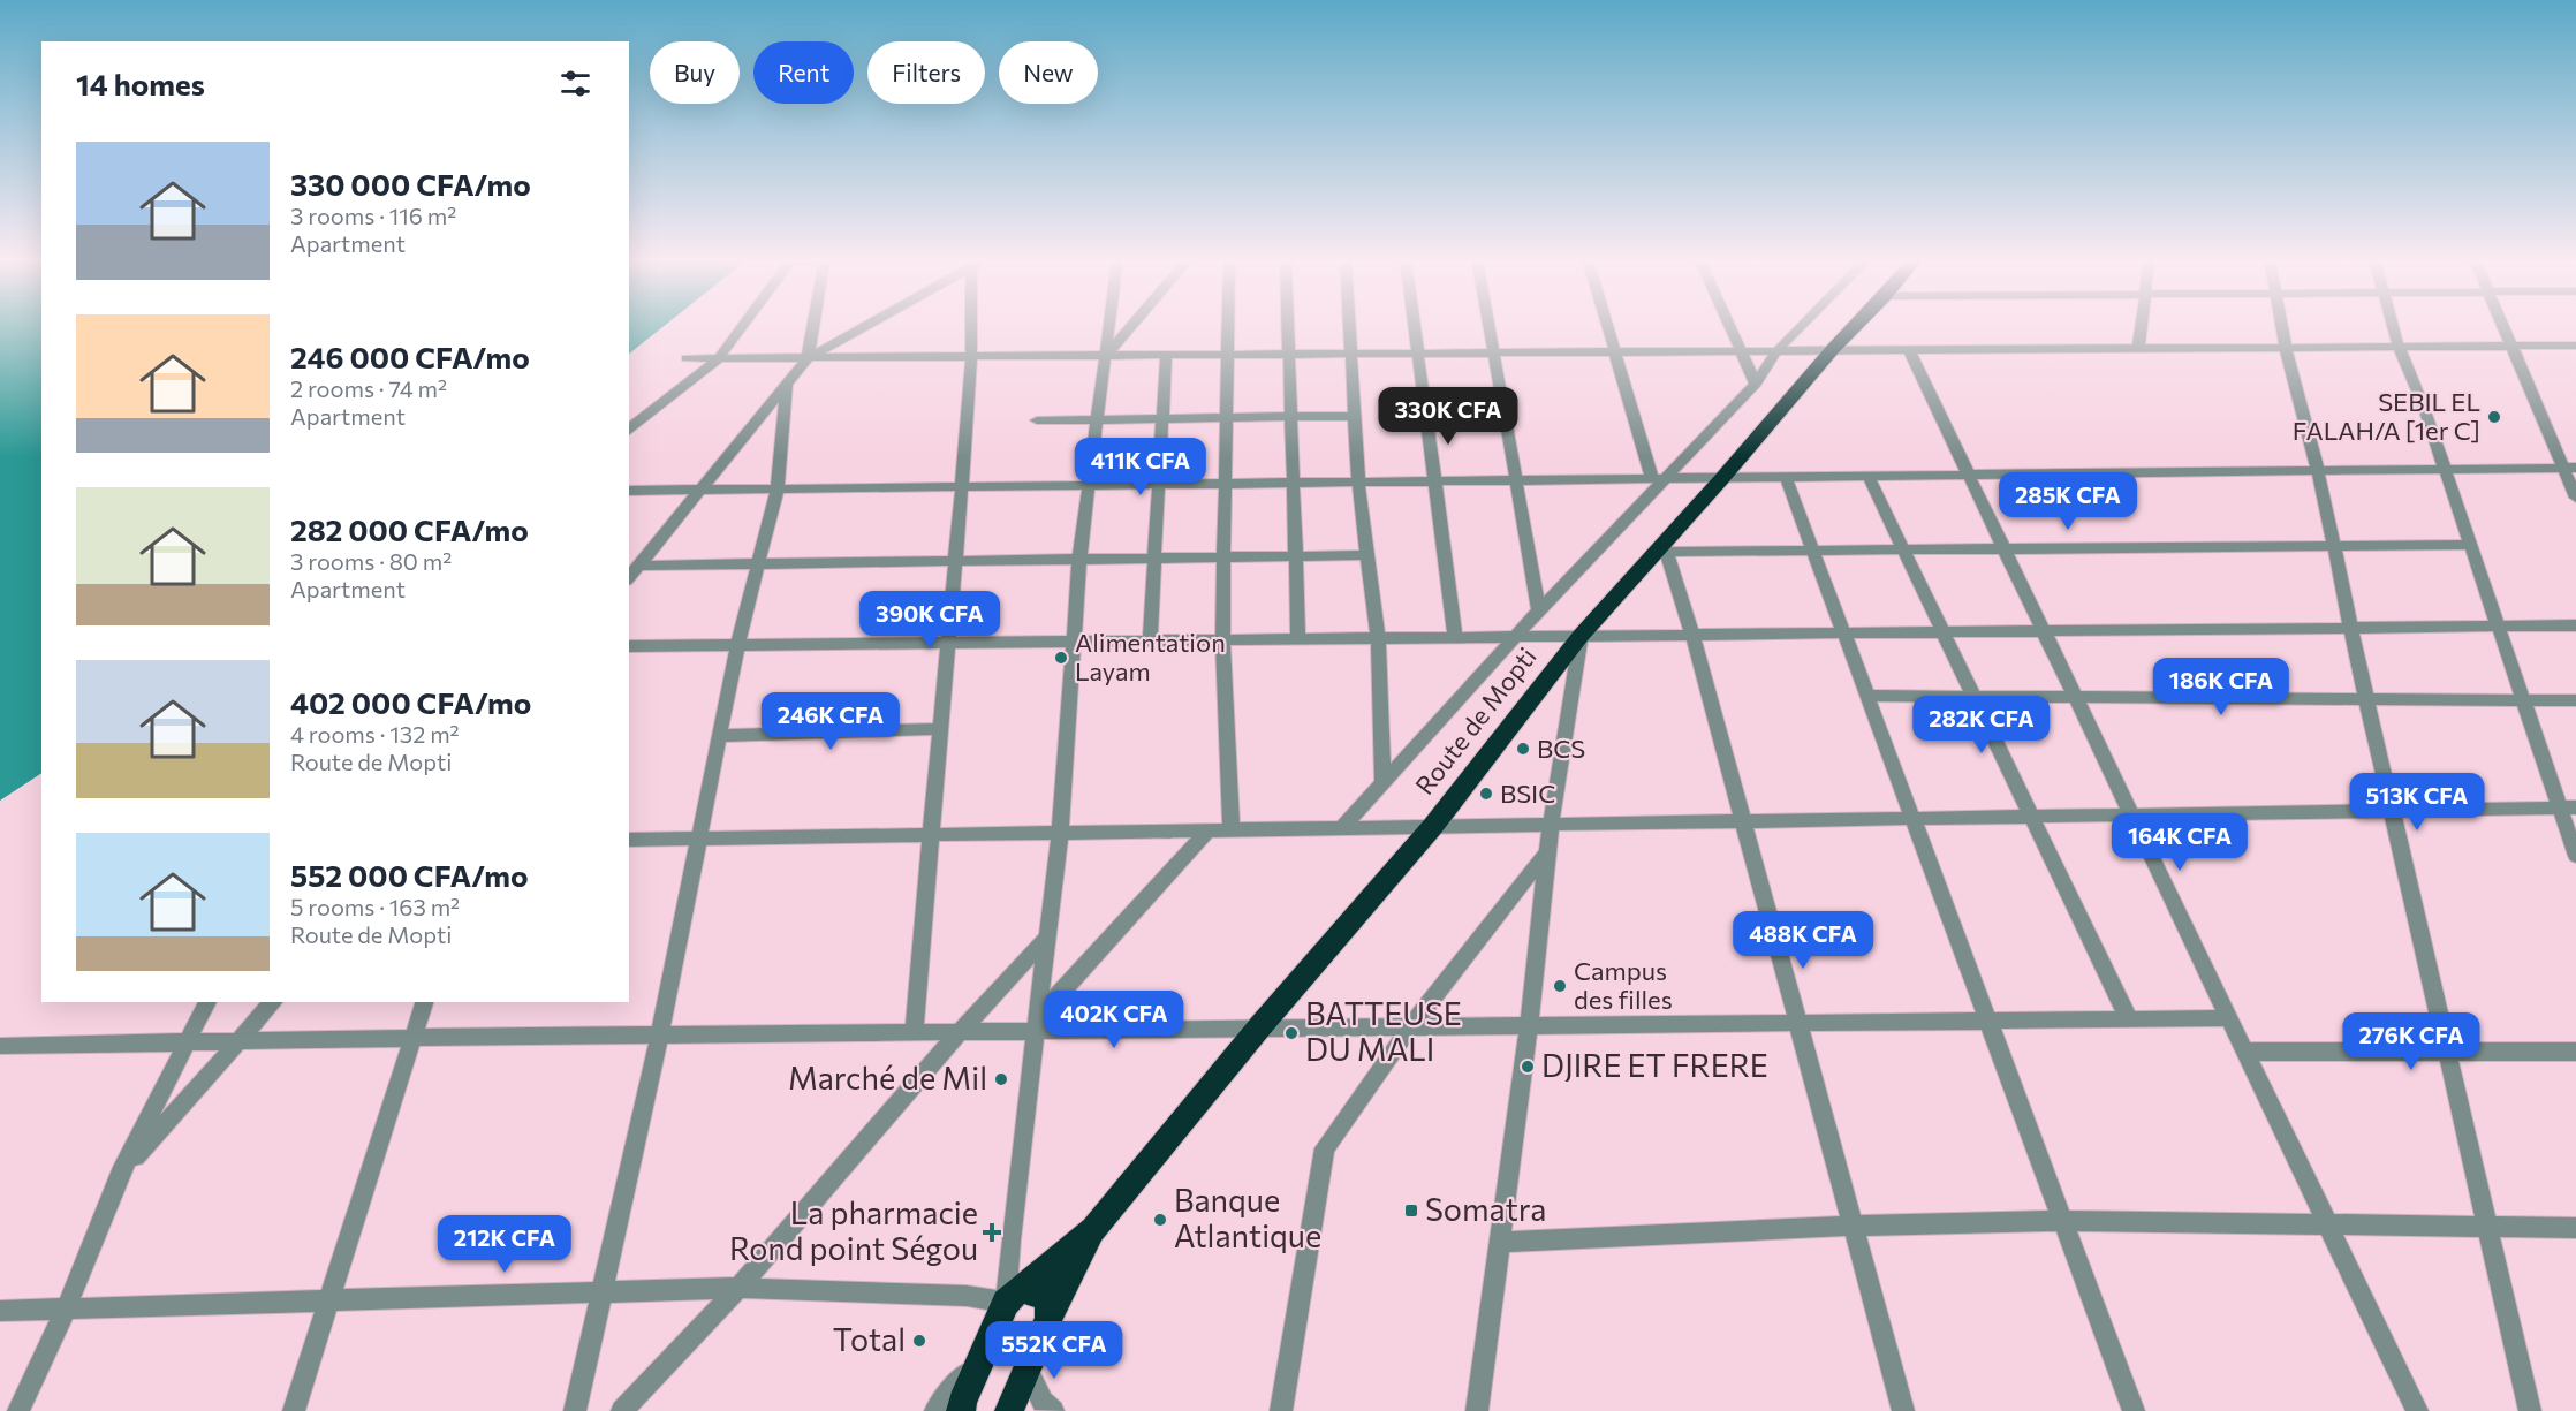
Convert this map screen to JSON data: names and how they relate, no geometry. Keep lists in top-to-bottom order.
{
  "streets": {
    "highway": ["Route de Mopti"]
  },
  "places": {
    "other": [
      "SEBIL EL FALAH/A [1er C]",
      "Alimentation Layam",
      "BCS",
      "BSIC",
      "Campus des filles",
      "BATTEUSE DU MALI",
      "DJIRE ET FRERE",
      "Marché de Mil",
      "Banque Atlantique",
      "Total"
    ],
    "transit": ["Somatra"],
    "health": ["La pharmacie Rond point Ségou"]
  },
  "page": {
    "chip": [
      "Buy",
      "Rent",
      "Filters",
      "New"
    ],
    "heading": "14 homes",
    "list": [
      {
        "name": "330 000 CFA/mo",
        "note": "3 rooms · 116 m² · Apartment"
      },
      {
        "name": "246 000 CFA/mo",
        "note": "2 rooms · 74 m² · Apartment"
      },
      {
        "name": "282 000 CFA/mo",
        "note": "3 rooms · 80 m² · Apartment"
      },
      {
        "name": "402 000 CFA/mo",
        "note": "4 rooms · 132 m² · Route de Mopti"
      },
      {
        "name": "552 000 CFA/mo",
        "note": "5 rooms · 163 m² · Route de Mopti"
      }
    ],
    "price": [
      "330K CFA",
      "411K CFA",
      "285K CFA",
      "390K CFA",
      "186K CFA",
      "246K CFA",
      "282K CFA",
      "513K CFA",
      "164K CFA",
      "488K CFA",
      "402K CFA",
      "276K CFA",
      "212K CFA",
      "552K CFA"
    ]
  }
}
